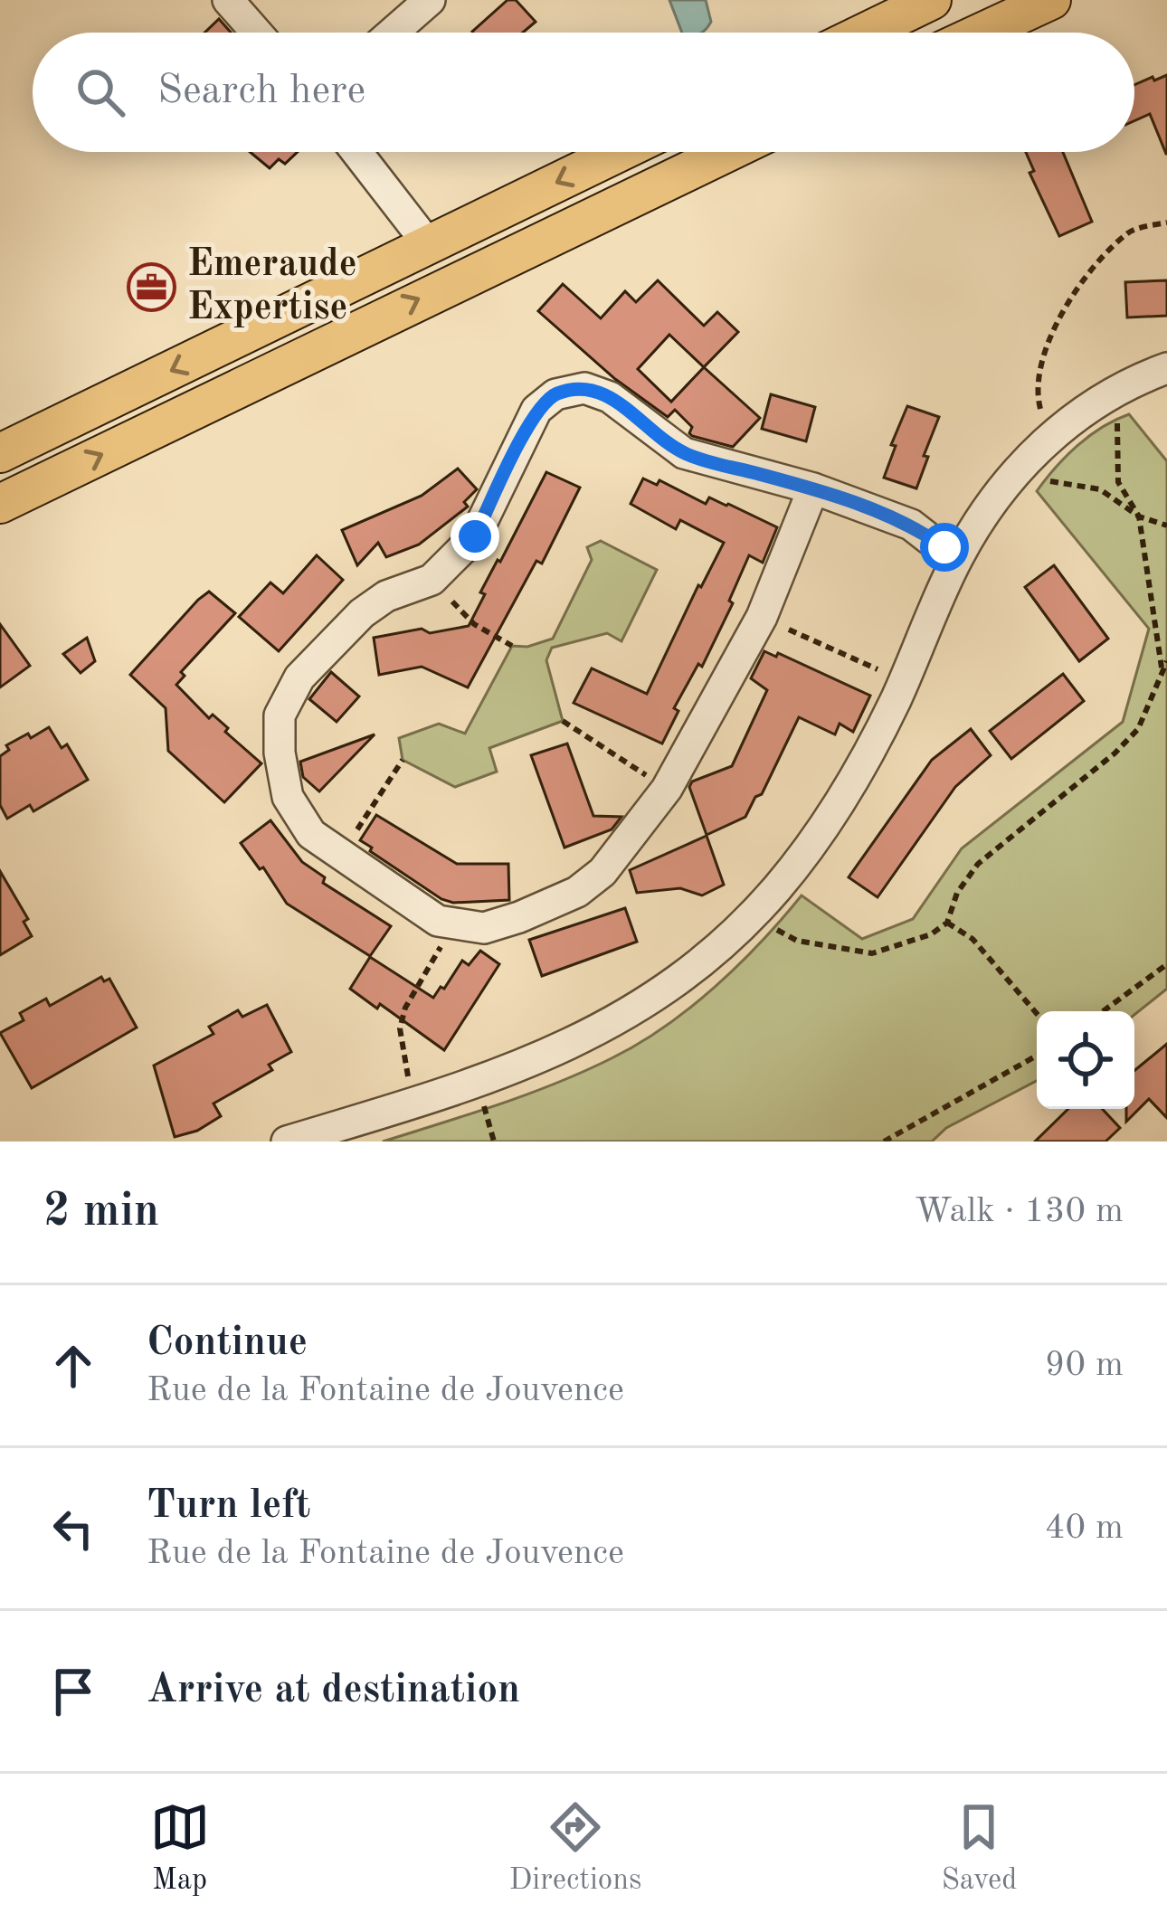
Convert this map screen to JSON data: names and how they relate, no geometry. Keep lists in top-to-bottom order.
{
  "places": {
    "office": ["Emeraude Expertise"]
  },
  "page": {
    "search": "Search here",
    "heading": ["2 min", "Walk · 130 m"],
    "list": [
      ["Continue", "Rue de la Fontaine de Jouvence", "90 m"],
      ["Turn left", "Rue de la Fontaine de Jouvence", "40 m"],
      "Arrive at destination"
    ],
    "nav": ["Map", "Directions", "Saved"]
  }
}
